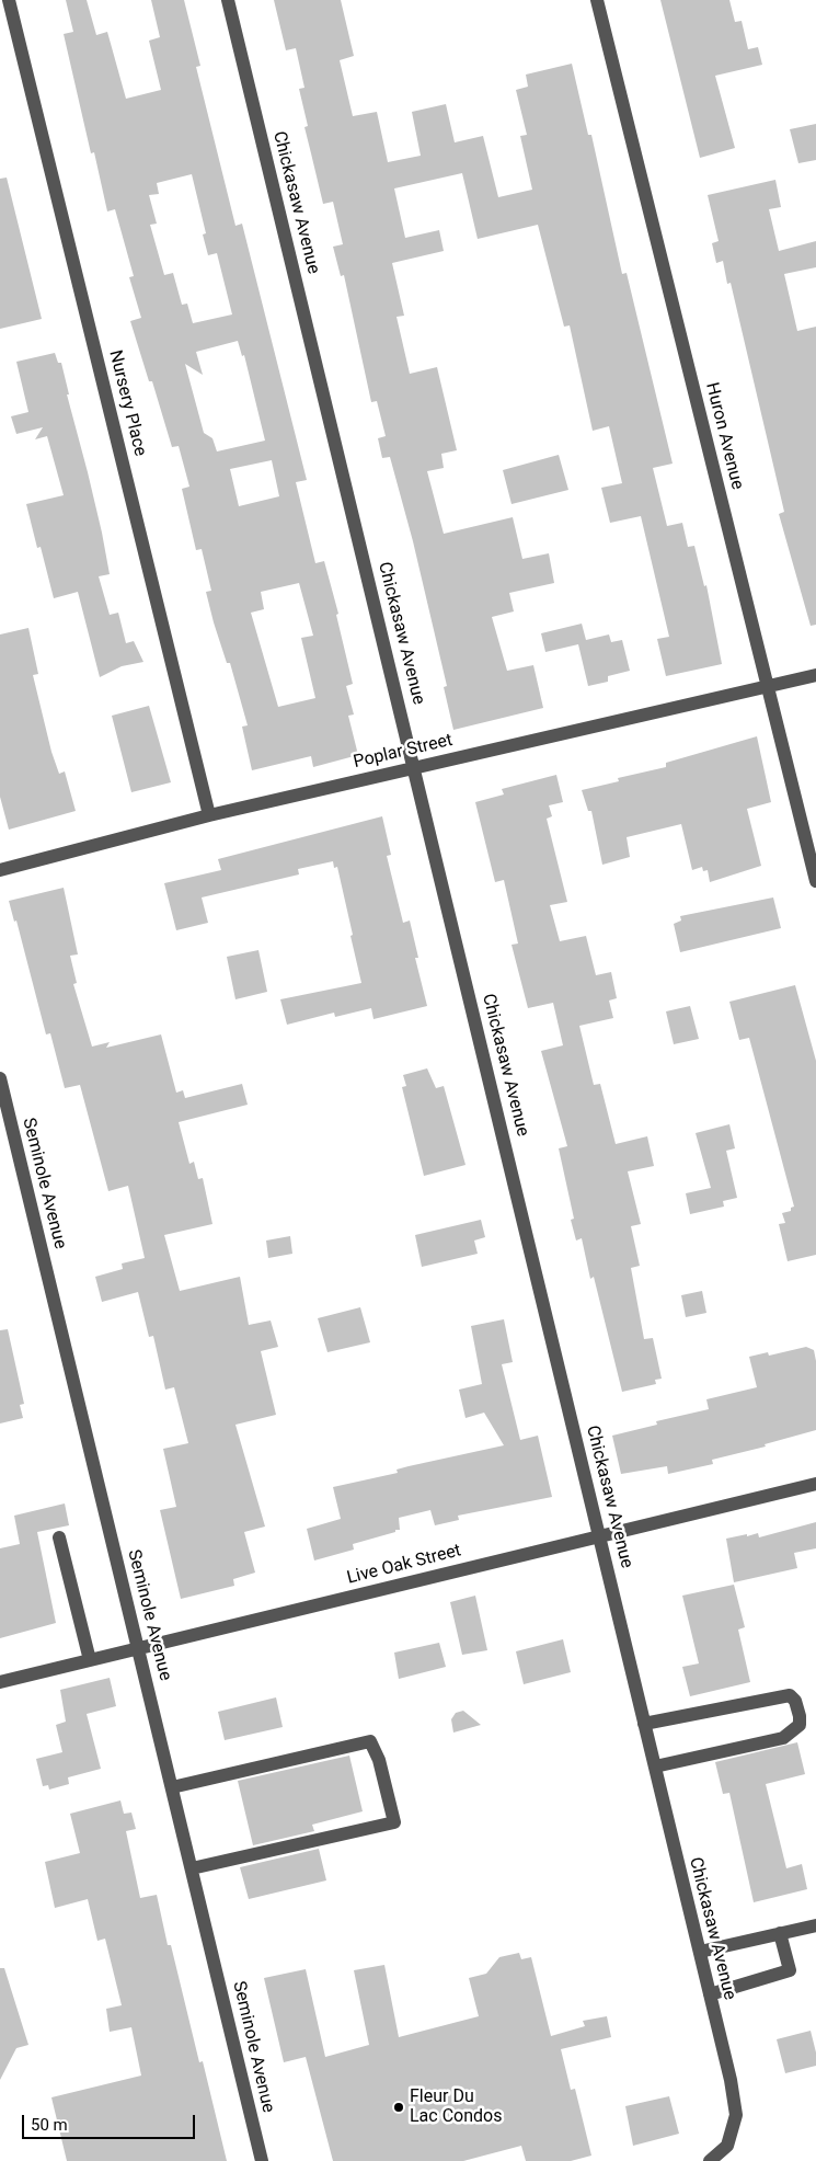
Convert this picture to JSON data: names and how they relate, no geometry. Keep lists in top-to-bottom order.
{
  "streets": {
    "street": [
      "Chickasaw Avenue",
      "Nursery Place",
      "Huron Avenue",
      "Poplar Street",
      "Seminole Avenue",
      "Live Oak Street"
    ]
  },
  "crossings": [
    ["Chickasaw Avenue", "Poplar Street"],
    ["Chickasaw Avenue", "Live Oak Street"],
    ["Nursery Place", "Poplar Street"],
    ["Huron Avenue", "Poplar Street"],
    ["Seminole Avenue", "Live Oak Street"]
  ],
  "places": ["Fleur Du Lac Condos"],
  "scale_bar": "50 m"
}
